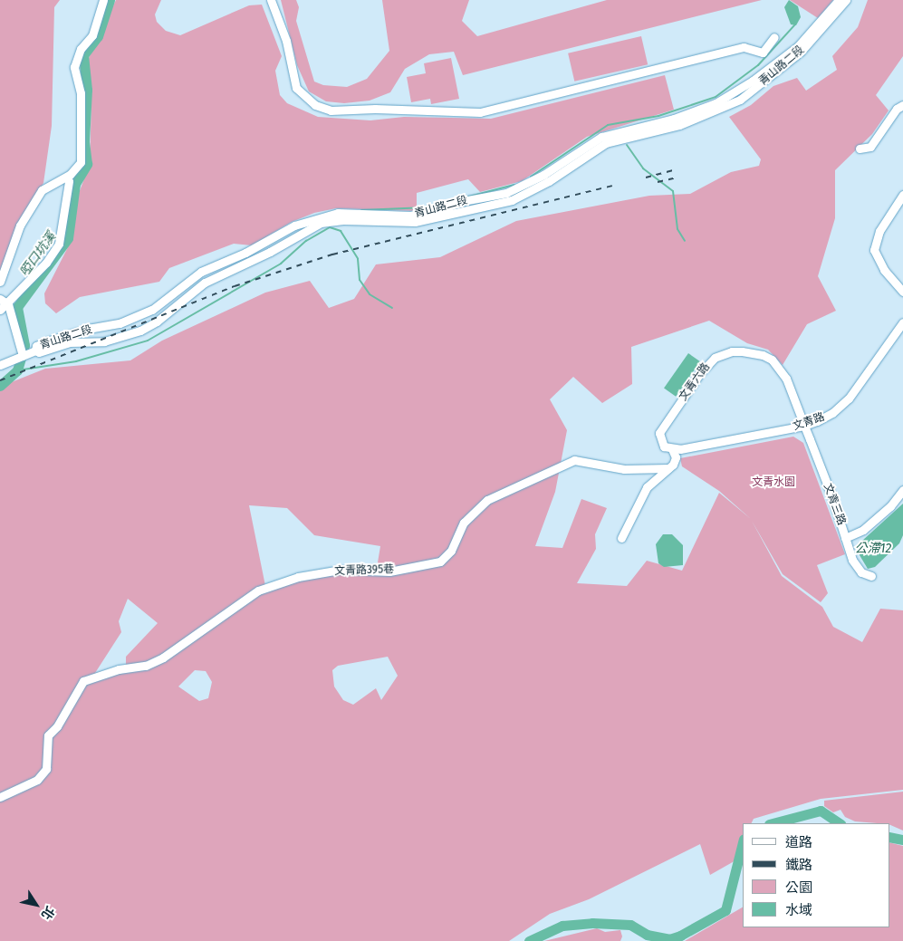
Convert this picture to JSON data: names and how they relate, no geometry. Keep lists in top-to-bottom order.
{
  "streets": {
    "street": [
      "青山路二段",
      "文青六路",
      "文青路",
      "文青三路",
      "文青路395巷"
    ]
  },
  "crossings": [
    ["文青六路", "文青路"],
    ["文青六路", "文青三路"],
    ["文青路", "文青三路"]
  ],
  "water": ["啞口坑溪", "公滯12"],
  "parks": ["文青水園"],
  "legend": [
    "道路",
    "鐵路",
    "公園",
    "水域"
  ],
  "north": "bottom right"
}
